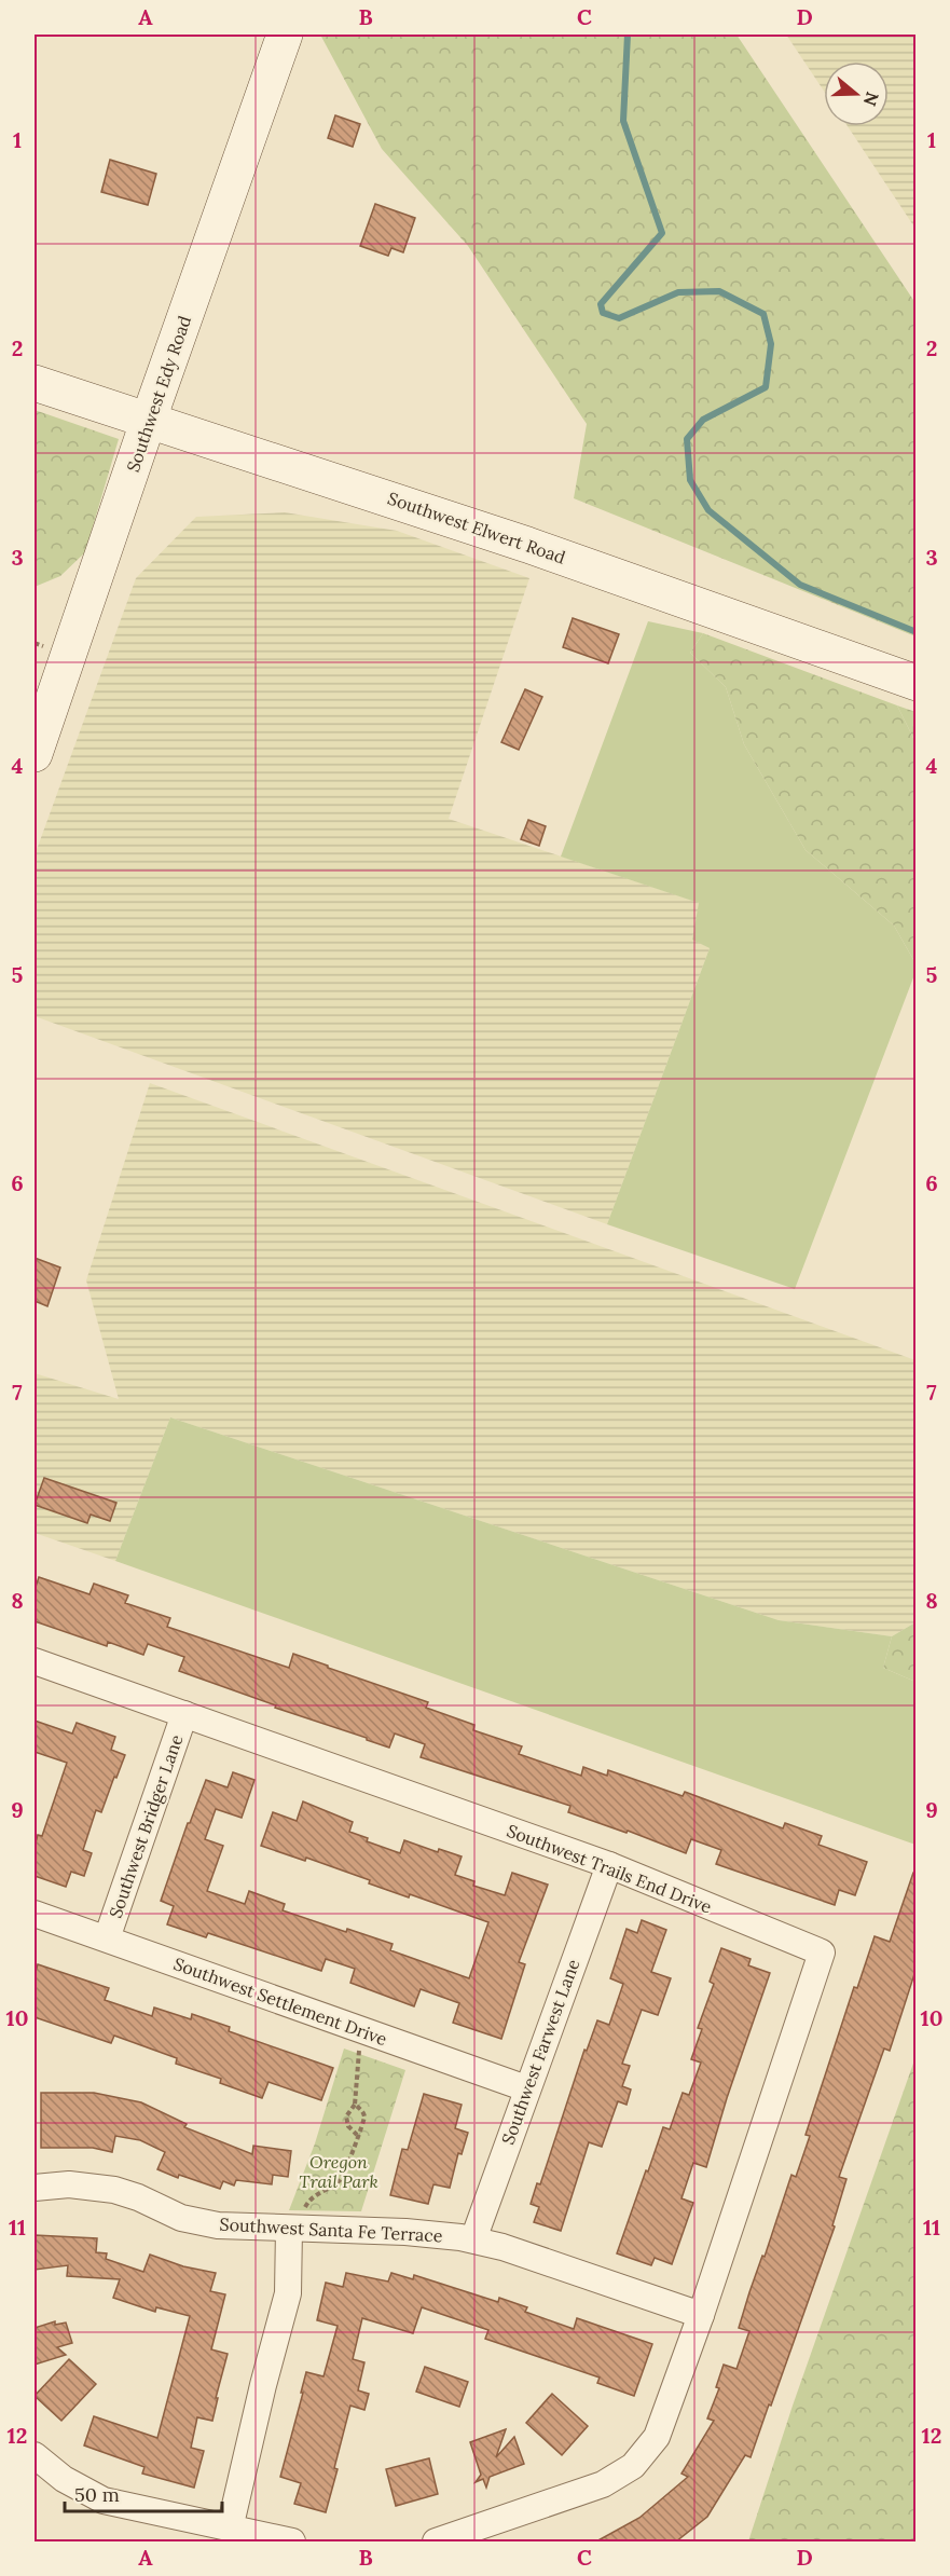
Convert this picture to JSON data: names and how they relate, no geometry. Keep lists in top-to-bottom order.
{
  "streets": {
    "main road": ["Southwest Edy Road", "Southwest Elwert Road"],
    "street": [
      "Southwest Bridger Lane",
      "Southwest Trails End Drive",
      "Southwest Settlement Drive",
      "Southwest Farwest Lane",
      "Southwest Santa Fe Terrace"
    ]
  },
  "crossings": [
    ["Southwest Edy Road", "Southwest Elwert Road"],
    ["Southwest Bridger Lane", "Southwest Trails End Drive"],
    ["Southwest Bridger Lane", "Southwest Settlement Drive"],
    ["Southwest Trails End Drive", "Southwest Farwest Lane"],
    ["Southwest Trails End Drive", "Southwest Santa Fe Terrace"],
    ["Southwest Settlement Drive", "Southwest Farwest Lane"],
    ["Southwest Farwest Lane", "Southwest Santa Fe Terrace"]
  ],
  "parks": ["Oregon Trail Park"],
  "scale_bar": "50 m",
  "north": "right",
  "grid": {
    "columns": [
      "A",
      "B",
      "C",
      "D"
    ],
    "rows": [
      "1",
      "2",
      "3",
      "4",
      "5",
      "6",
      "7",
      "8",
      "9",
      "10",
      "11",
      "12"
    ]
  }
}
